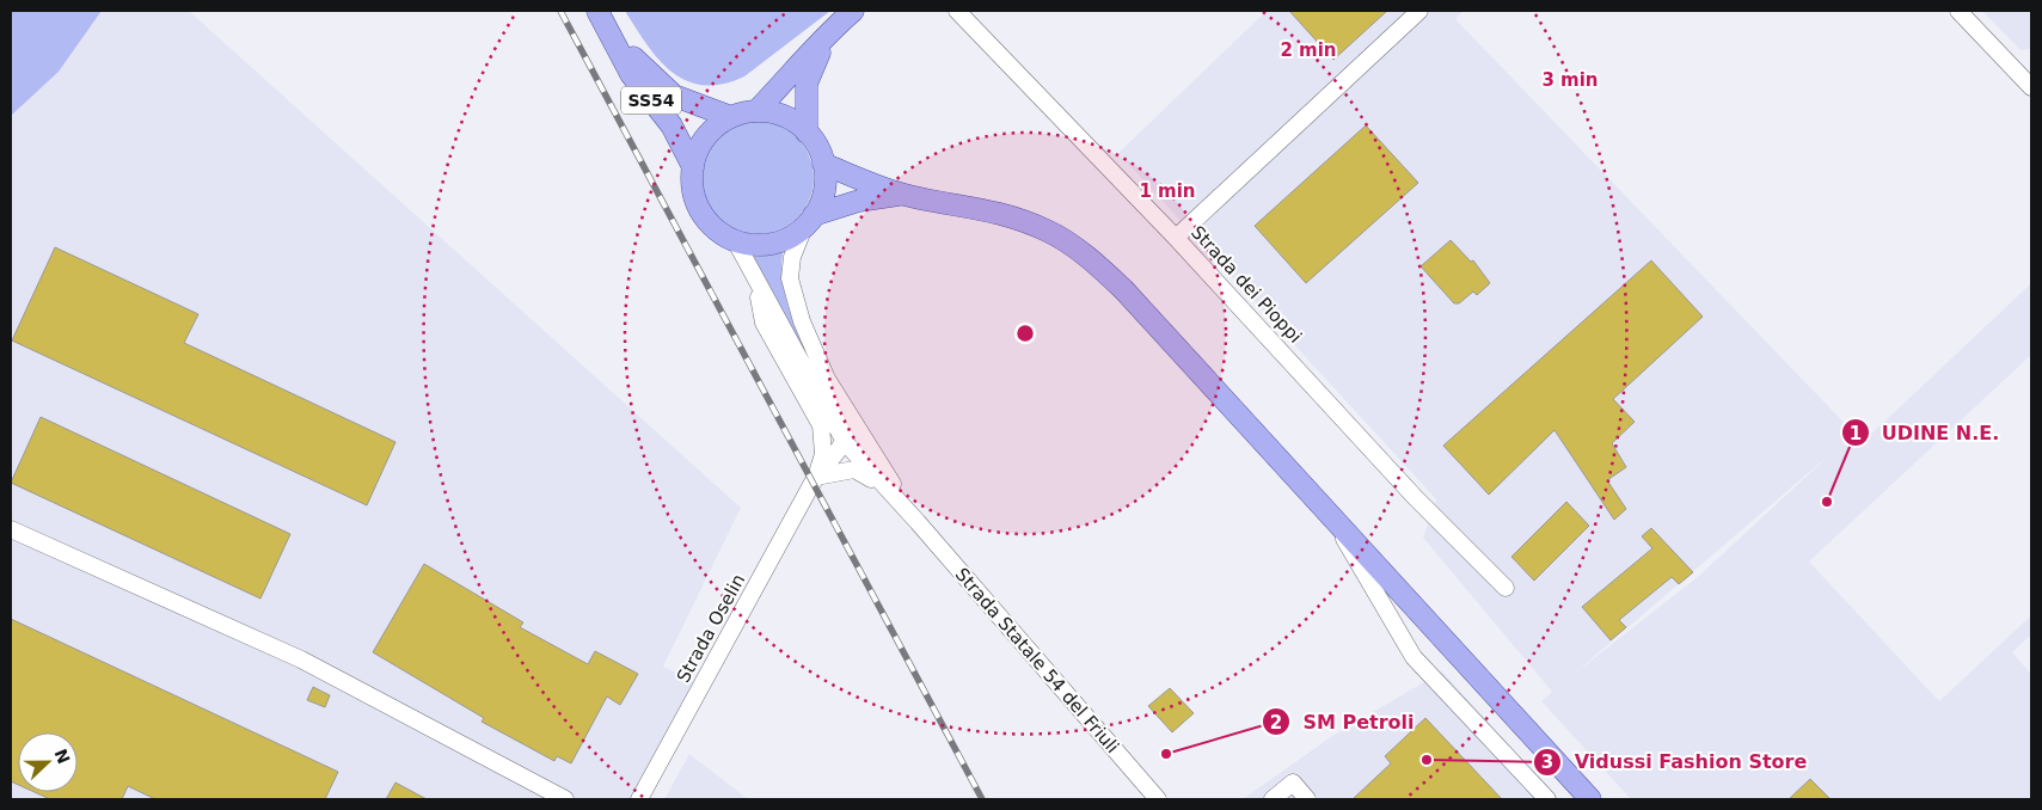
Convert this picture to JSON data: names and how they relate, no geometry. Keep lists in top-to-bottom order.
{
  "streets": {
    "main road": ["SS54", "Strada Statale 54 del Friuli"],
    "street": ["Strada dei Pioppi", "Strada Oselin"]
  },
  "crossings": [
    ["Strada Oselin", "Strada Statale 54 del Friuli"]
  ],
  "places": ["UDINE N.E.", "SM Petroli", "Vidussi Fashion Store"],
  "north": "right",
  "rings": ["2 min", "3 min", "1 min"]
}
